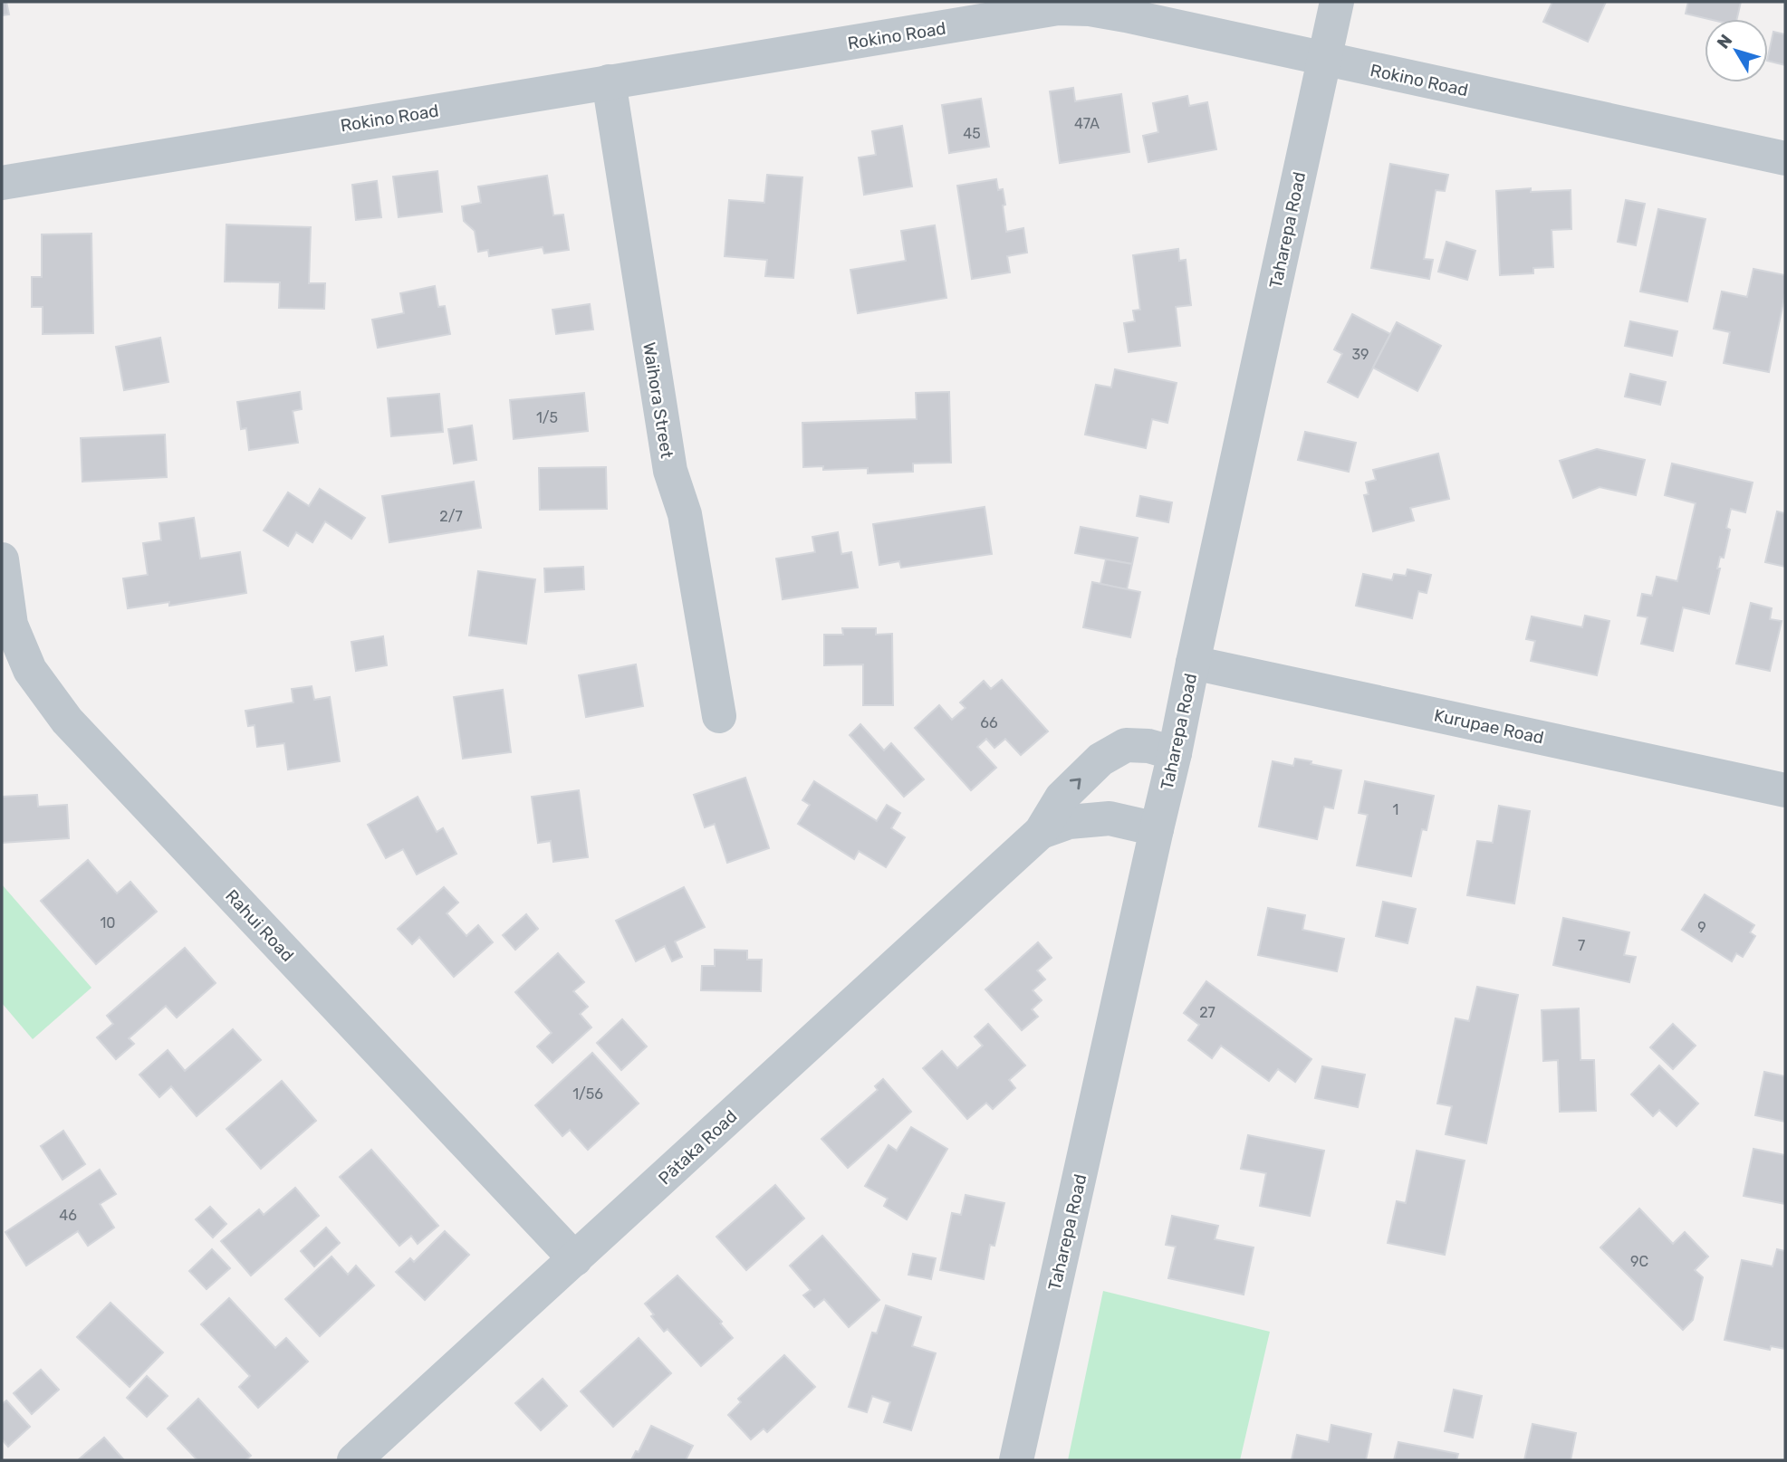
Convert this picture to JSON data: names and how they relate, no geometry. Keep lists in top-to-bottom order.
{
  "streets": {
    "street": [
      "Rokino Road",
      "Taharepa Road",
      "Waihora Street",
      "Kurupae Road",
      "Rahui Road",
      "Pātaka Road"
    ]
  },
  "crossings": [
    ["Rokino Road", "Taharepa Road"],
    ["Rokino Road", "Waihora Street"],
    ["Taharepa Road", "Kurupae Road"],
    ["Taharepa Road", "Pātaka Road"],
    ["Rahui Road", "Pātaka Road"]
  ],
  "house_numbers": [
    "47A",
    "45",
    "39",
    "1/5",
    "2/7",
    "66",
    "1",
    "10",
    "9",
    "7",
    "27",
    "1/56",
    "46",
    "9C"
  ],
  "north": "top left"
}
